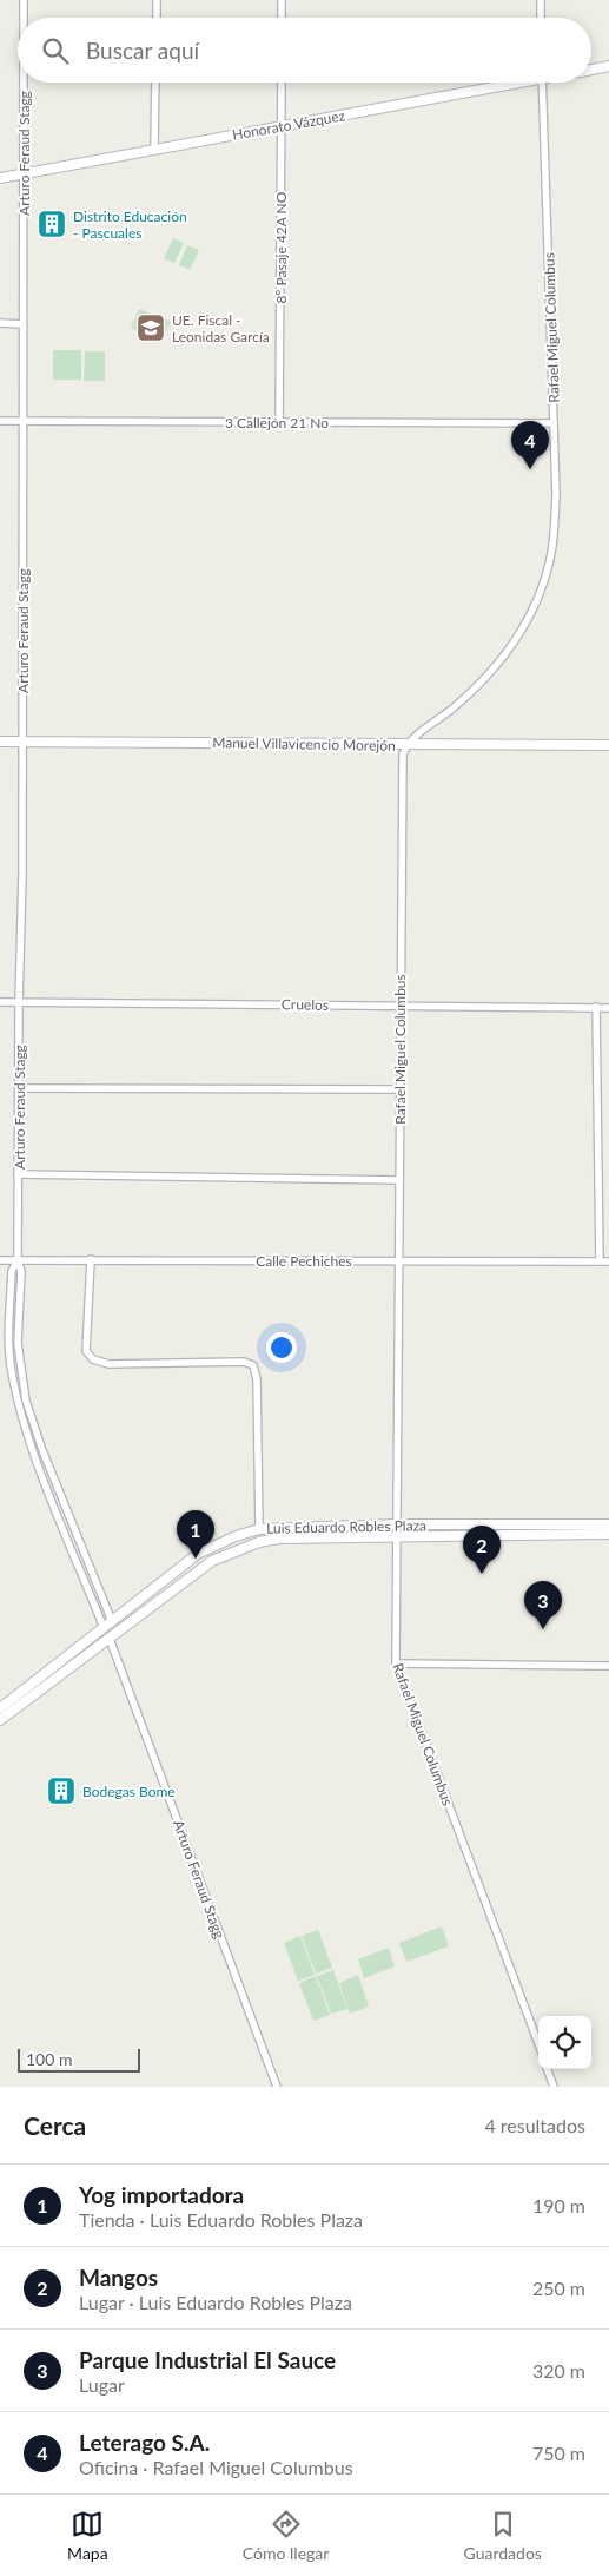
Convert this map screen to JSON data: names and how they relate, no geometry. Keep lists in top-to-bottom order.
{
  "streets": {
    "street": [
      "Honorato Vázquez",
      "Arturo Feraud Stagg",
      "8º Pasaje 42A NO",
      "Rafael Miguel Columbus",
      "3 Callejón 21 No",
      "Manuel Villavicencio Morejón",
      "Cruelos",
      "Calle Pechiches",
      "Luis Eduardo Robles Plaza"
    ]
  },
  "crossings": [
    ["Honorato Vázquez", "Arturo Feraud Stagg"],
    ["Honorato Vázquez", "8º Pasaje 42A NO"],
    ["Arturo Feraud Stagg", "3 Callejón 21 No"],
    ["Arturo Feraud Stagg", "Manuel Villavicencio Morejón"],
    ["Arturo Feraud Stagg", "Cruelos"],
    ["Arturo Feraud Stagg", "Calle Pechiches"],
    ["Arturo Feraud Stagg", "Luis Eduardo Robles Plaza"],
    ["8º Pasaje 42A NO", "3 Callejón 21 No"],
    ["Rafael Miguel Columbus", "3 Callejón 21 No"],
    ["Rafael Miguel Columbus", "Manuel Villavicencio Morejón"],
    ["Rafael Miguel Columbus", "Cruelos"],
    ["Rafael Miguel Columbus", "Calle Pechiches"],
    ["Rafael Miguel Columbus", "Luis Eduardo Robles Plaza"]
  ],
  "places": {
    "building": ["Distrito Educación - Pascuales", "Bodegas Bome"],
    "school or university": ["UE. Fiscal - Leonidas García"]
  },
  "scale_bar": "100 m",
  "page": {
    "search": "Buscar aquí",
    "pins": [
      "4",
      "1",
      "2",
      "3"
    ],
    "scale": "100 m",
    "heading": ["Cerca", "4 resultados"],
    "list": [
      {
        "mark": "1",
        "name": "Yog importadora",
        "note": "Tienda · Luis Eduardo Robles Plaza",
        "value": "190 m"
      },
      {
        "mark": "2",
        "name": "Mangos",
        "note": "Lugar · Luis Eduardo Robles Plaza",
        "value": "250 m"
      },
      {
        "mark": "3",
        "name": "Parque Industrial El Sauce",
        "note": "Lugar",
        "value": "320 m"
      },
      {
        "mark": "4",
        "name": "Leterago S.A.",
        "note": "Oficina · Rafael Miguel Columbus",
        "value": "750 m"
      }
    ],
    "nav": ["Mapa", "Cómo llegar", "Guardados"]
  }
}
